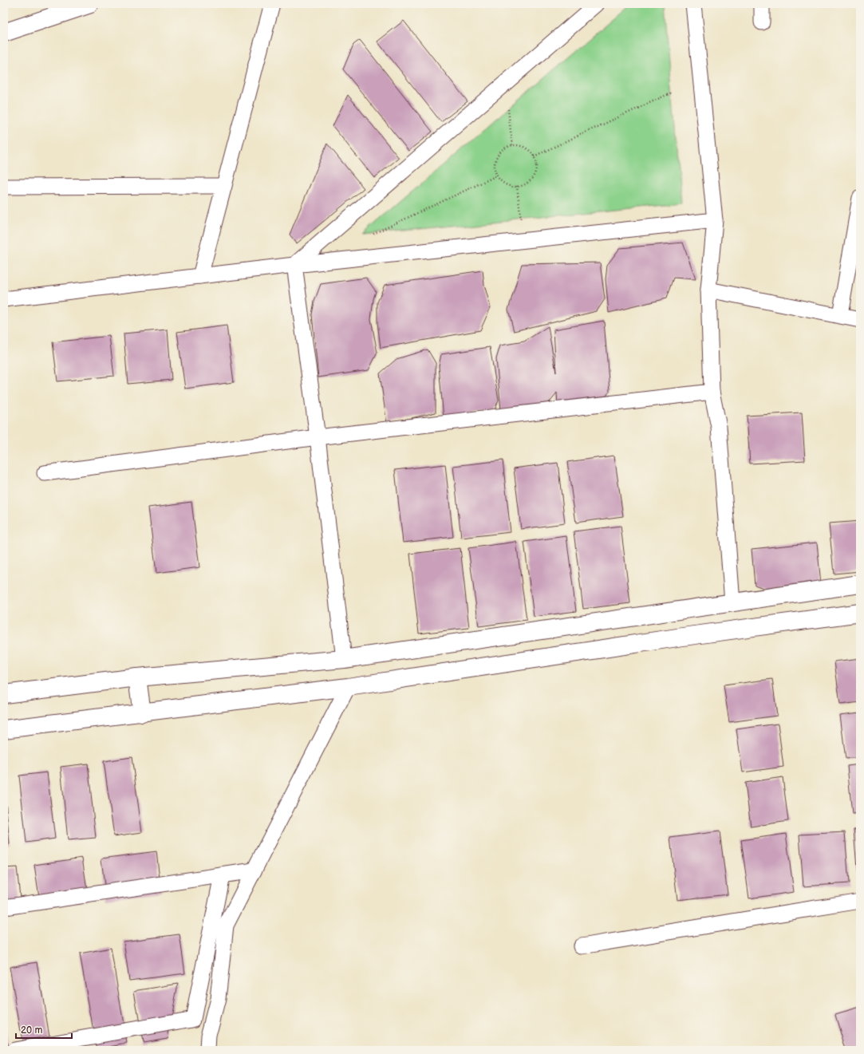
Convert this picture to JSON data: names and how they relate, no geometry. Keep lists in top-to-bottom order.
{
  "scale_bar": "20 m"
}
